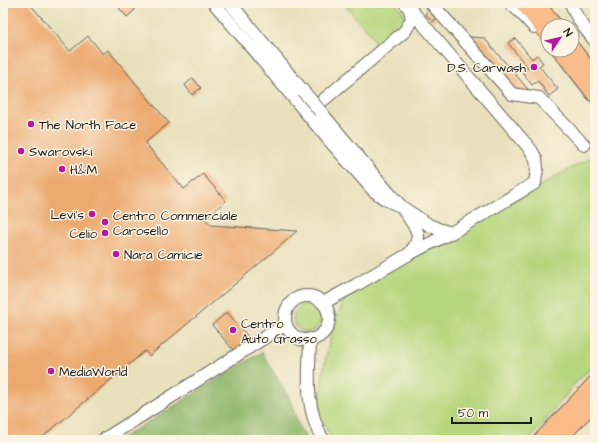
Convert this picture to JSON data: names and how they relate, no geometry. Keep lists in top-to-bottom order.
{
  "places": [
    "D.S. Carwash",
    "The North Face",
    "Swarovski",
    "H&M",
    "Levi's",
    "Centro Commerciale Carosello",
    "Celio",
    "Nara Camicie",
    "Centro Auto Grasso",
    "MediaWorld"
  ],
  "scale_bar": "50 m",
  "north": "top right"
}
